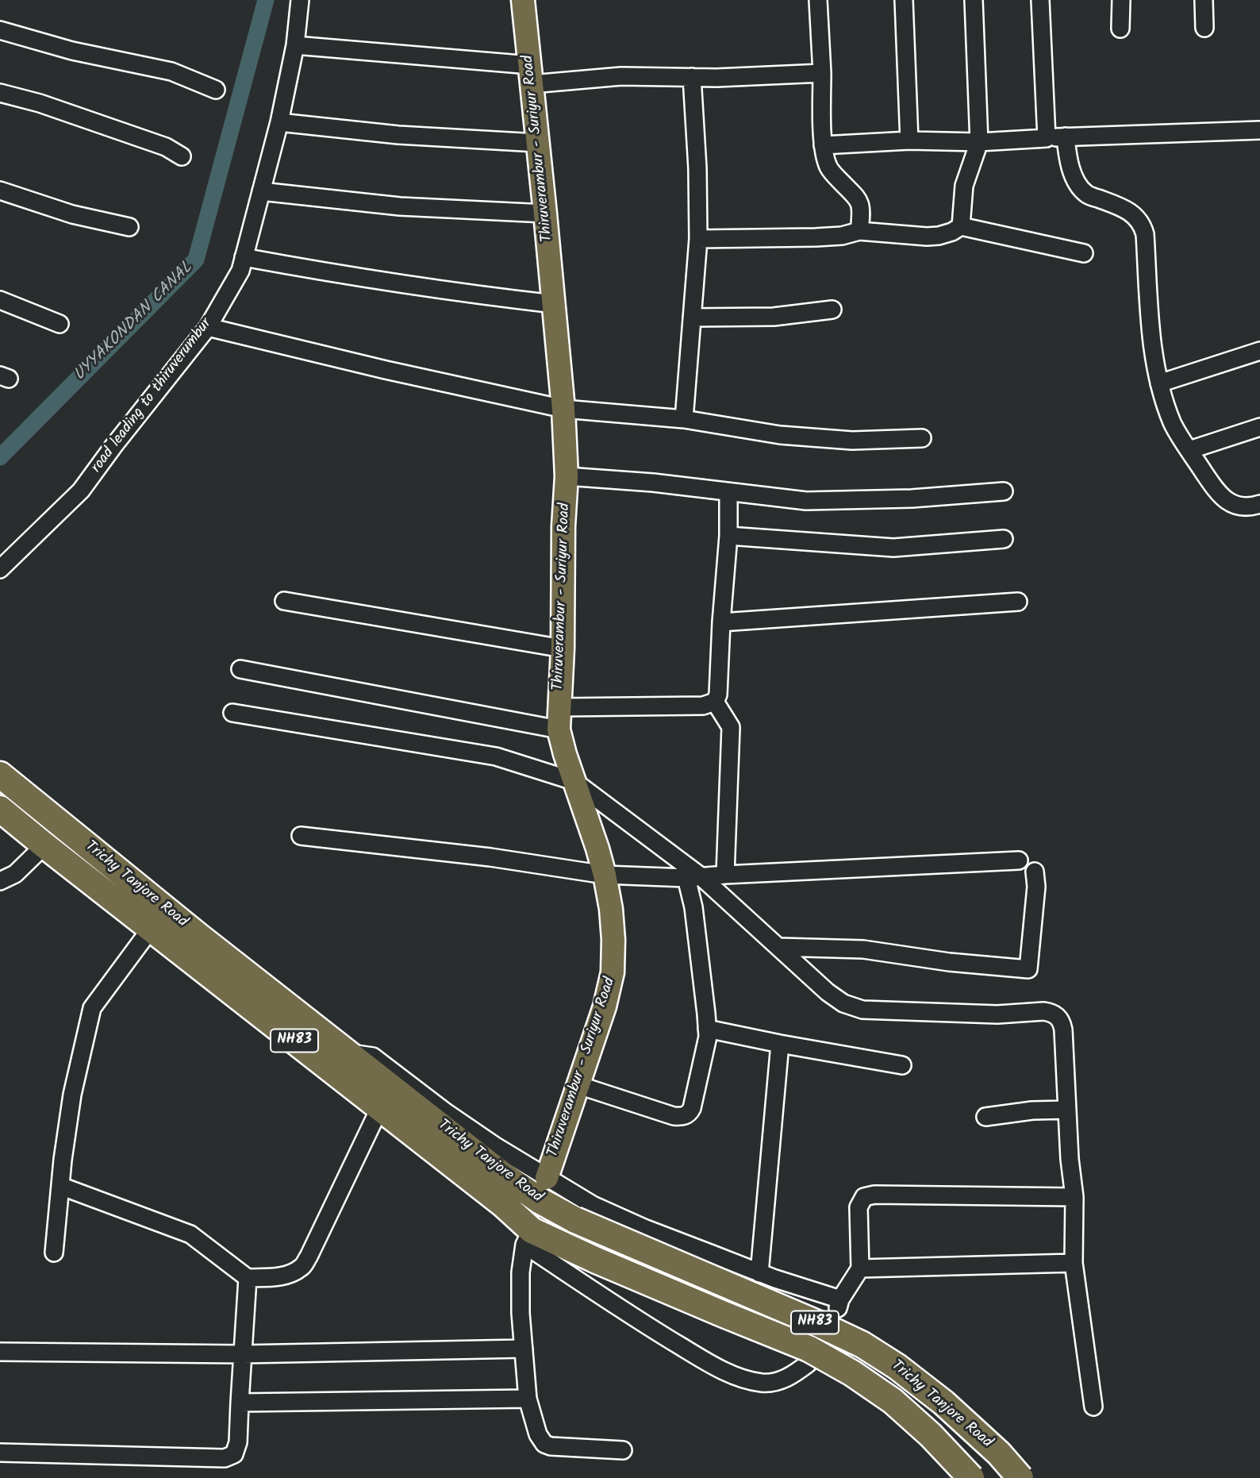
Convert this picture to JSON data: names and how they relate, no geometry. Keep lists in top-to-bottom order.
{
  "streets": {
    "highway": ["Trichy Tanjore Road", "NH83"],
    "main road": ["Thiruverambur - Suriyur Road"],
    "street": ["road leading to thiruverumbur"]
  },
  "water": ["UYYAKONDAN CANAL"]
}
